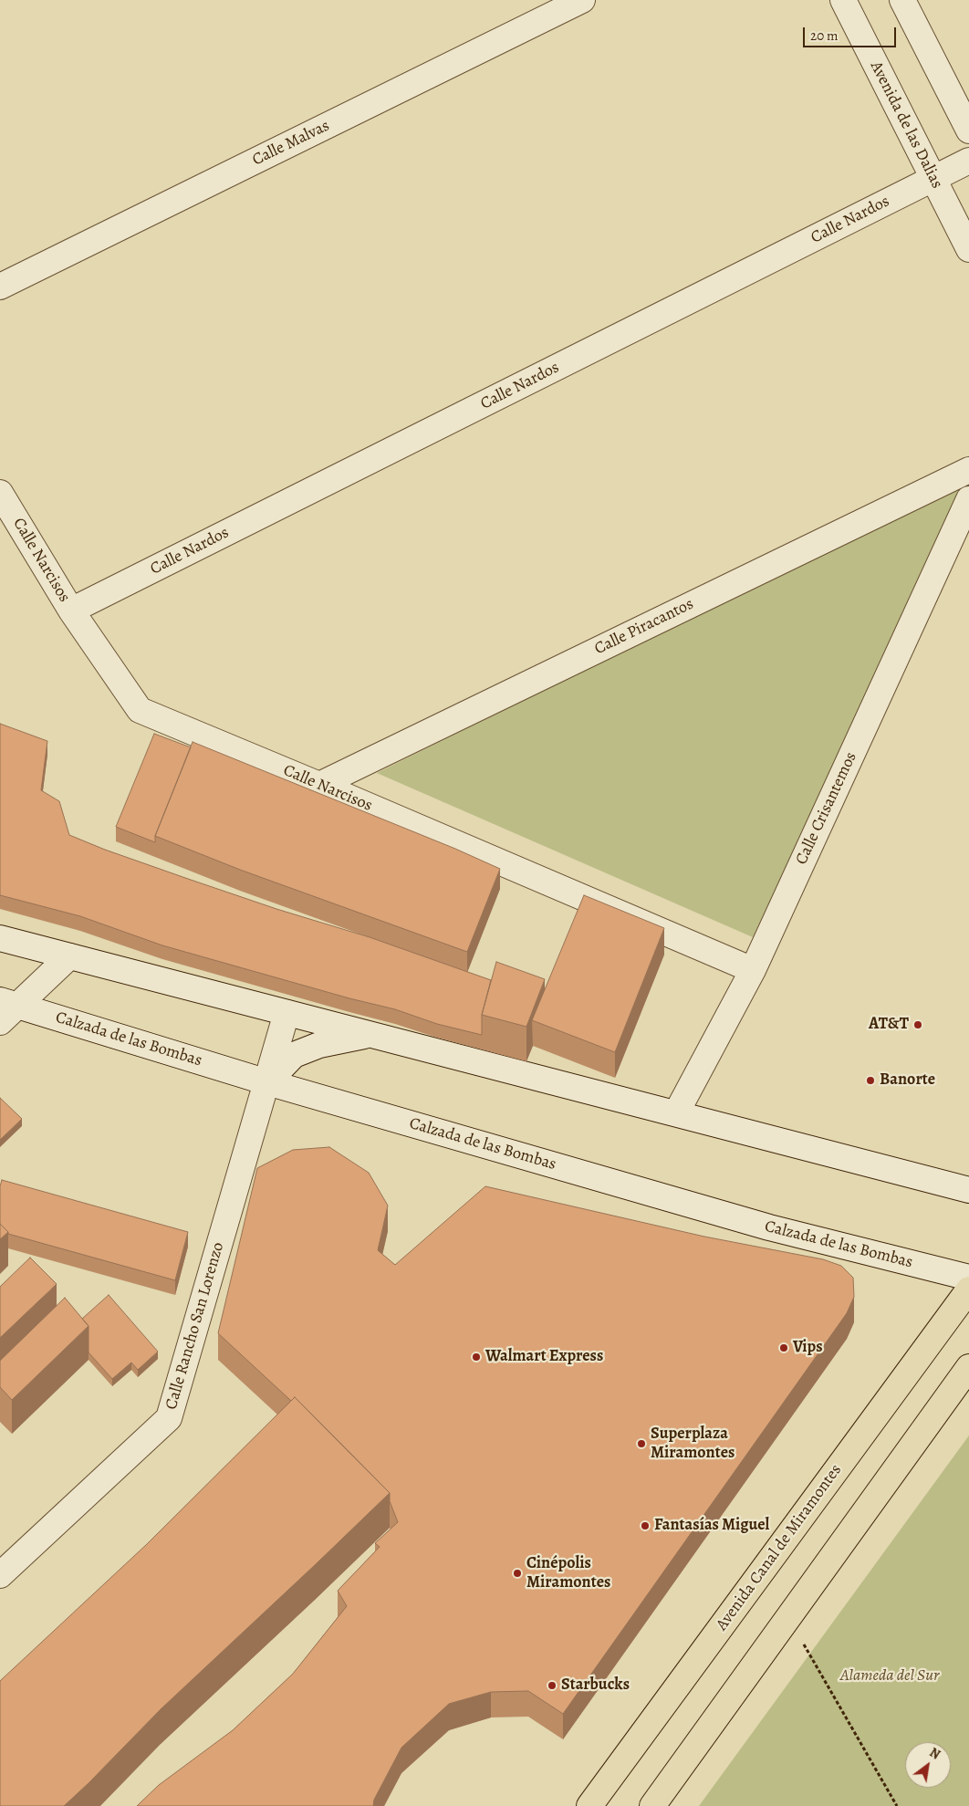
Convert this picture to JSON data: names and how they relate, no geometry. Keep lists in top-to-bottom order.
{
  "streets": {
    "main road": ["Avenida Canal de Miramontes"],
    "street": [
      "Avenida de las Dalias",
      "Calle Malvas",
      "Calle Nardos",
      "Calle Narcisos",
      "Calle Piracantos",
      "Calle Crisantemos",
      "Calzada de las Bombas",
      "Calle Rancho San Lorenzo"
    ]
  },
  "crossings": [
    ["Avenida de las Dalias", "Calle Nardos"],
    ["Calle Nardos", "Calle Narcisos"],
    ["Calle Narcisos", "Calle Piracantos"],
    ["Calle Narcisos", "Calle Crisantemos"],
    ["Calzada de las Bombas", "Calle Rancho San Lorenzo"]
  ],
  "parks": ["Alameda del Sur"],
  "places": [
    "AT&T",
    "Banorte",
    "Vips",
    "Walmart Express",
    "Superplaza Miramontes",
    "Fantasías Miguel",
    "Cinépolis Miramontes",
    "Starbucks"
  ],
  "scale_bar": "20 m",
  "north": "top right"
}
